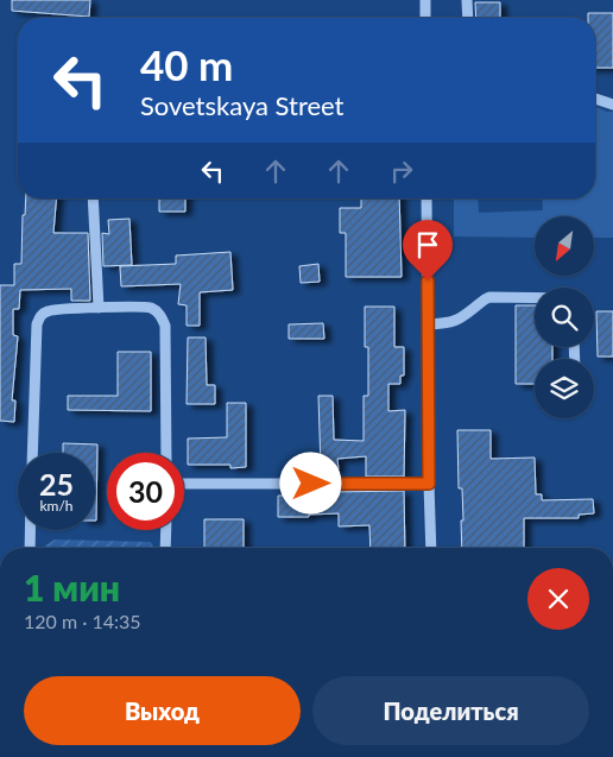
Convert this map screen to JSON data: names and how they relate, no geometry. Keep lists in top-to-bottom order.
{
  "north": "bottom left",
  "page": {
    "turn": ["40 m", "Sovetskaya Street"],
    "speed": "25 km/h",
    "limit": "30",
    "heading": ["1 мин", "120 m · 14:35"],
    "buttons": ["Выход", "Поделиться"]
  }
}
